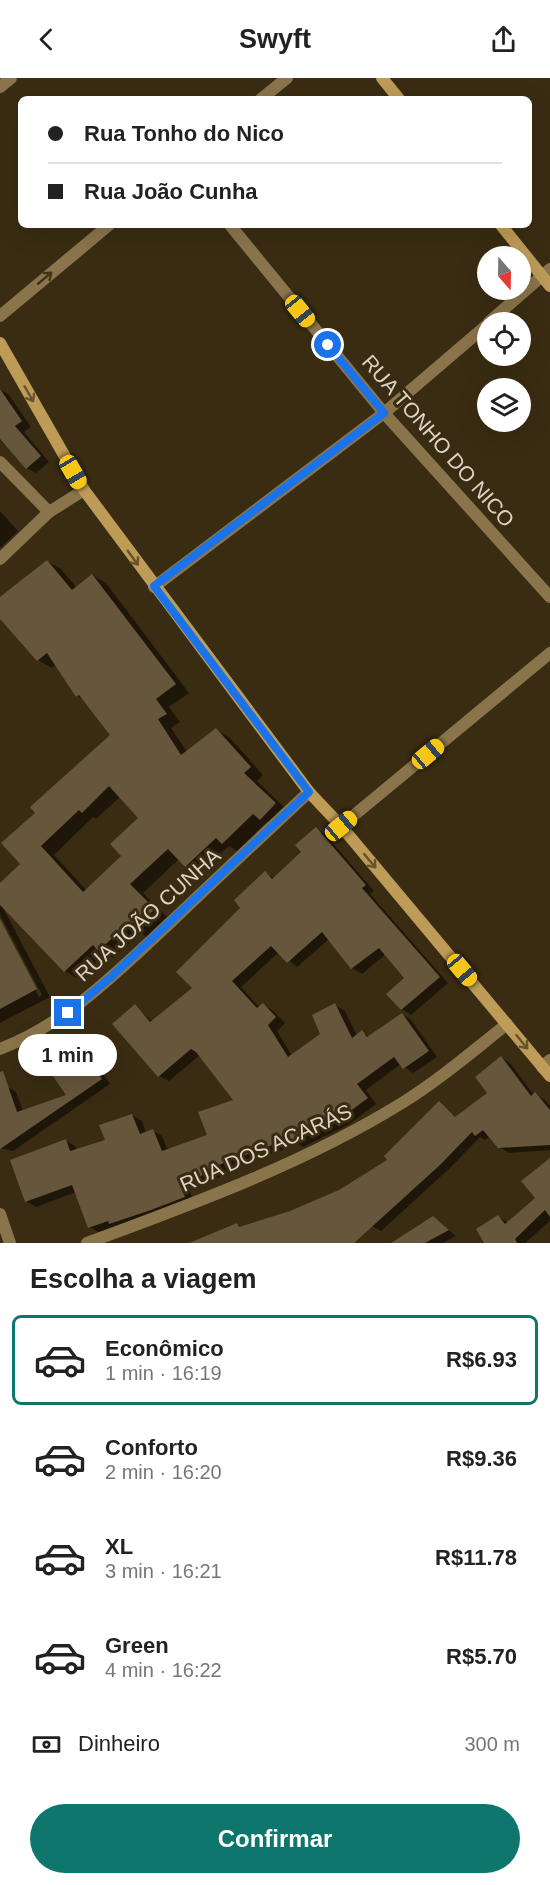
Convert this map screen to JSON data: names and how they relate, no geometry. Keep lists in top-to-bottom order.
{
  "streets": {
    "street": ["RUA TONHO DO NICO", "RUA JOÃO CUNHA", "RUA DOS ACARÁS"]
  },
  "north": "bottom",
  "page": {
    "header": "Swyft",
    "banner": ["Rua Tonho do Nico", "Rua João Cunha"],
    "bubble": "1 min",
    "heading": "Escolha a viagem",
    "list": [
      {
        "name": "Econômico",
        "note": "1 min · 16:19",
        "value": "R$6.93"
      },
      {
        "name": "Conforto",
        "note": "2 min · 16:20",
        "value": "R$9.36"
      },
      {
        "name": "XL",
        "note": "3 min · 16:21",
        "value": "R$11.78"
      },
      {
        "name": "Green",
        "note": "4 min · 16:22",
        "value": "R$5.70"
      }
    ],
    "pay": ["Dinheiro", "300 m"],
    "buttons": "Confirmar"
  }
}
